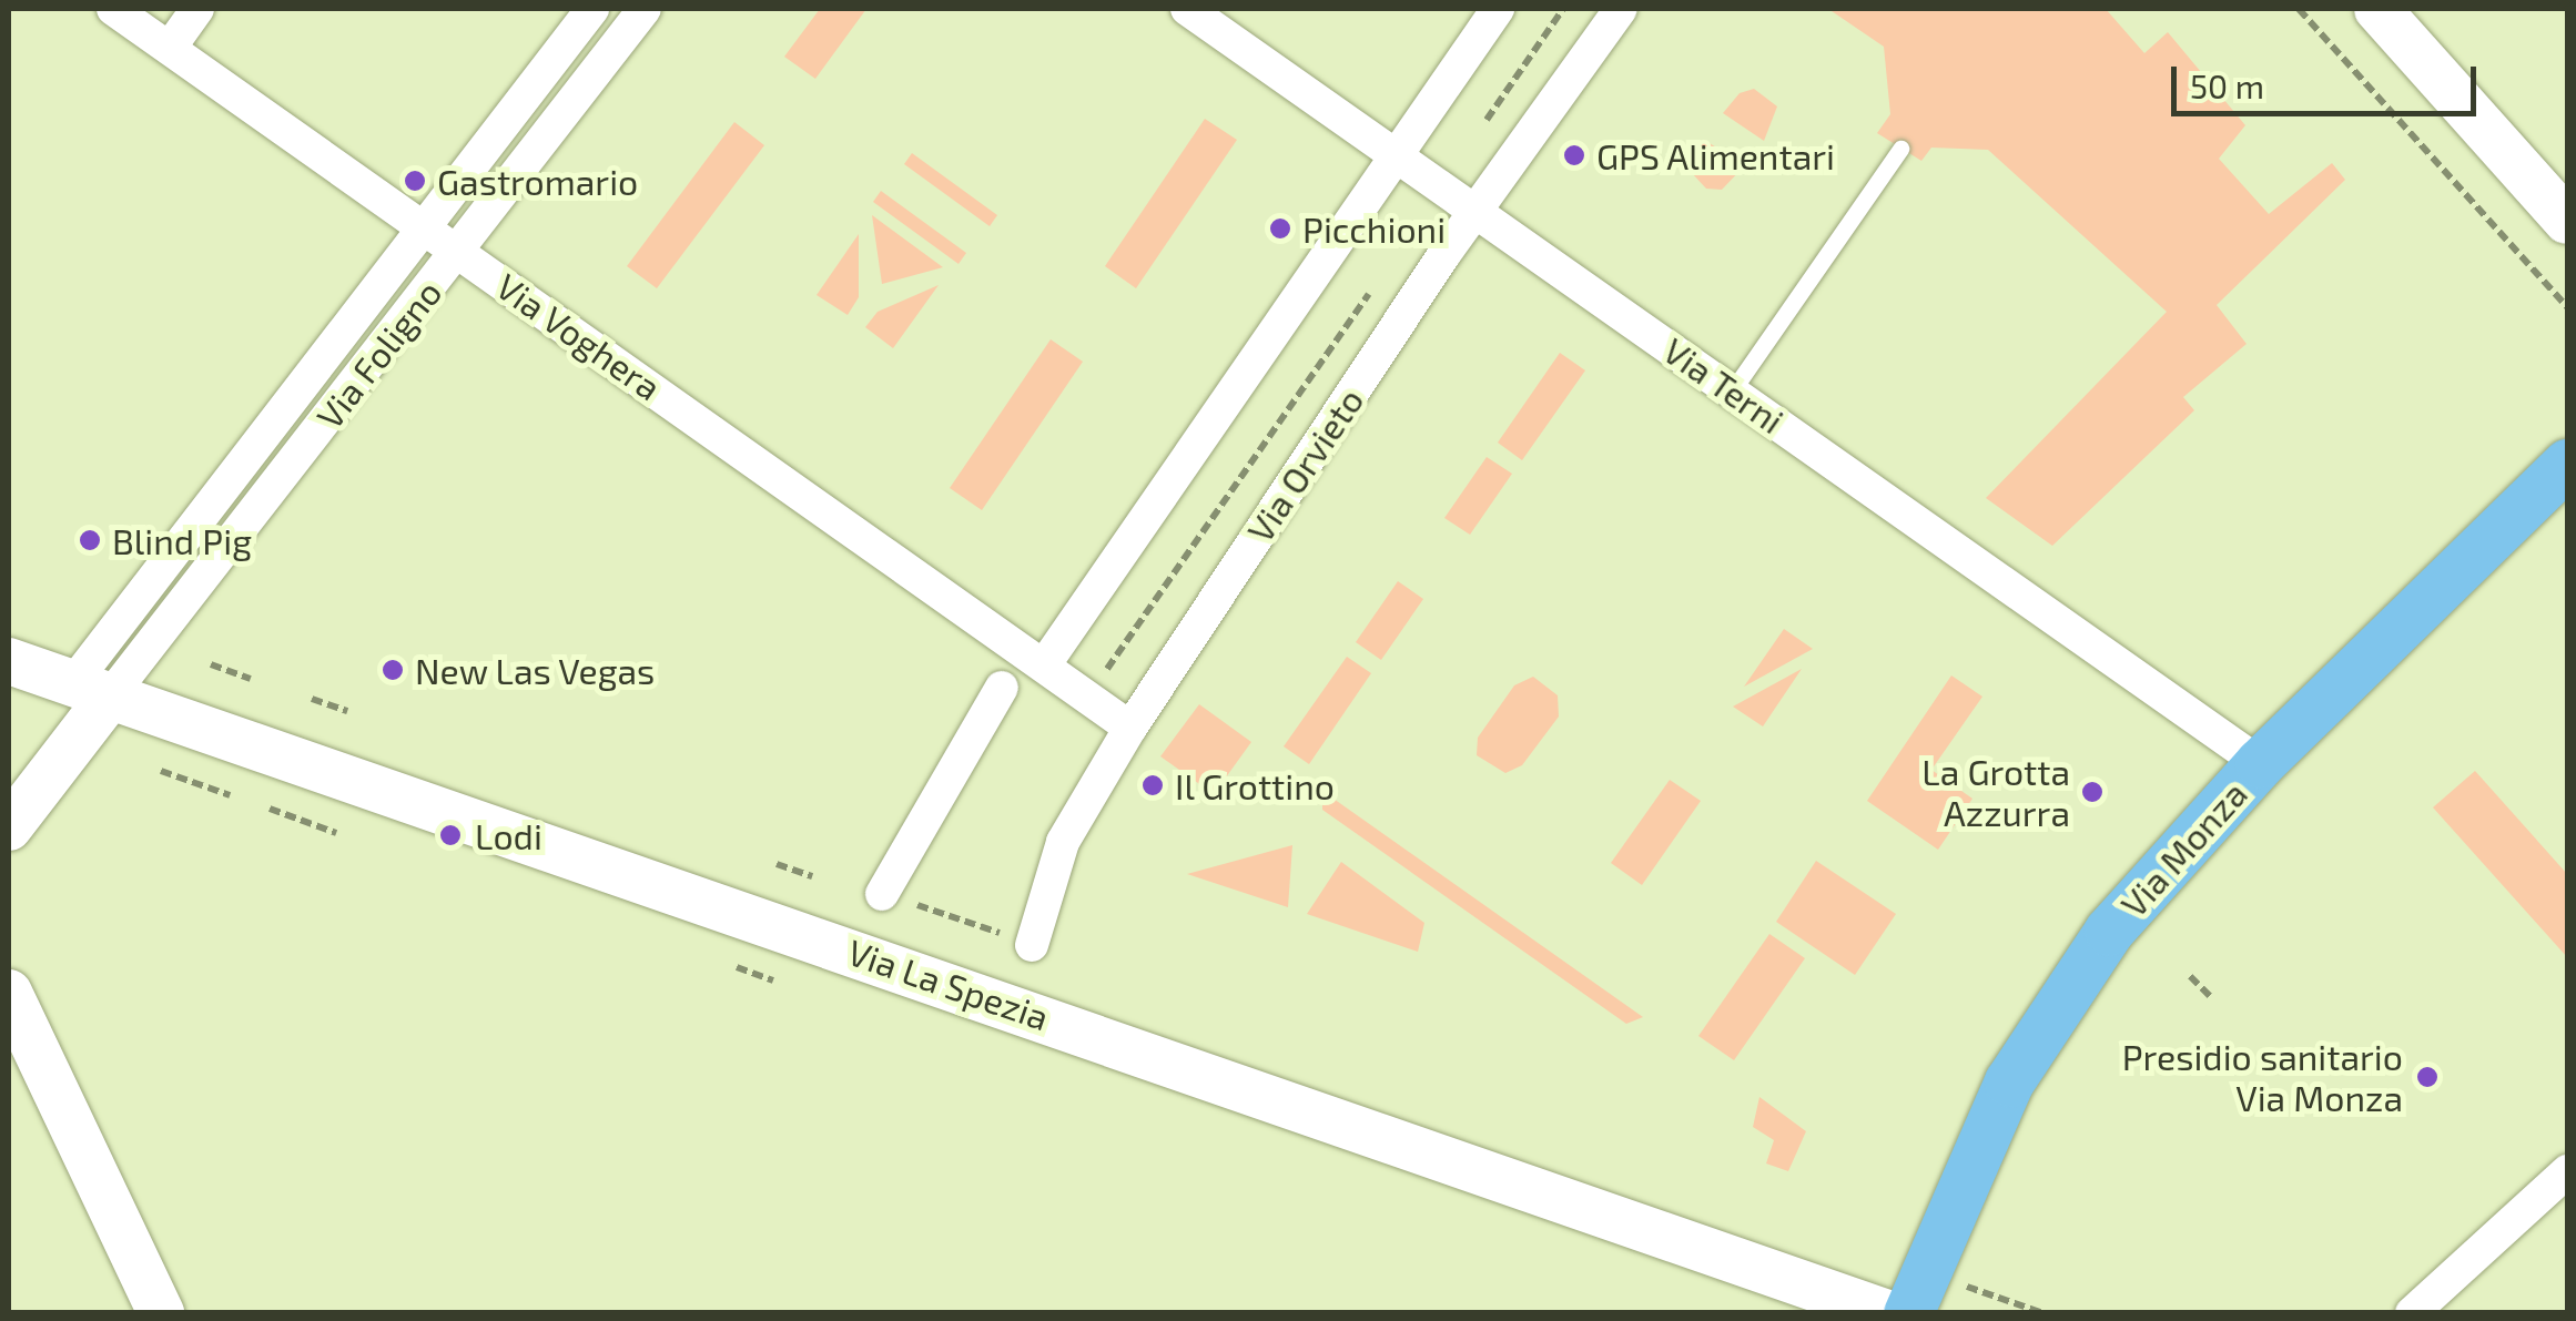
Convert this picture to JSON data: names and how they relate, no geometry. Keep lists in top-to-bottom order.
{
  "streets": {
    "main road": ["Via Monza", "Via La Spezia"],
    "street": [
      "Via Voghera",
      "Via Foligno",
      "Via Terni",
      "Via Orvieto"
    ]
  },
  "crossings": [
    ["Via Voghera", "Via Foligno"],
    ["Via Voghera", "Via Orvieto"],
    ["Via Foligno", "Via La Spezia"],
    ["Via Terni", "Via Orvieto"],
    ["Via Terni", "Via Monza"]
  ],
  "places": [
    "GPS Alimentari",
    "Gastromario",
    "Picchioni",
    "Blind Pig",
    "New Las Vegas",
    "Il Grottino",
    "La Grotta Azzurra",
    "Lodi",
    "Presidio sanitario Via Monza"
  ],
  "scale_bar": "50 m"
}
